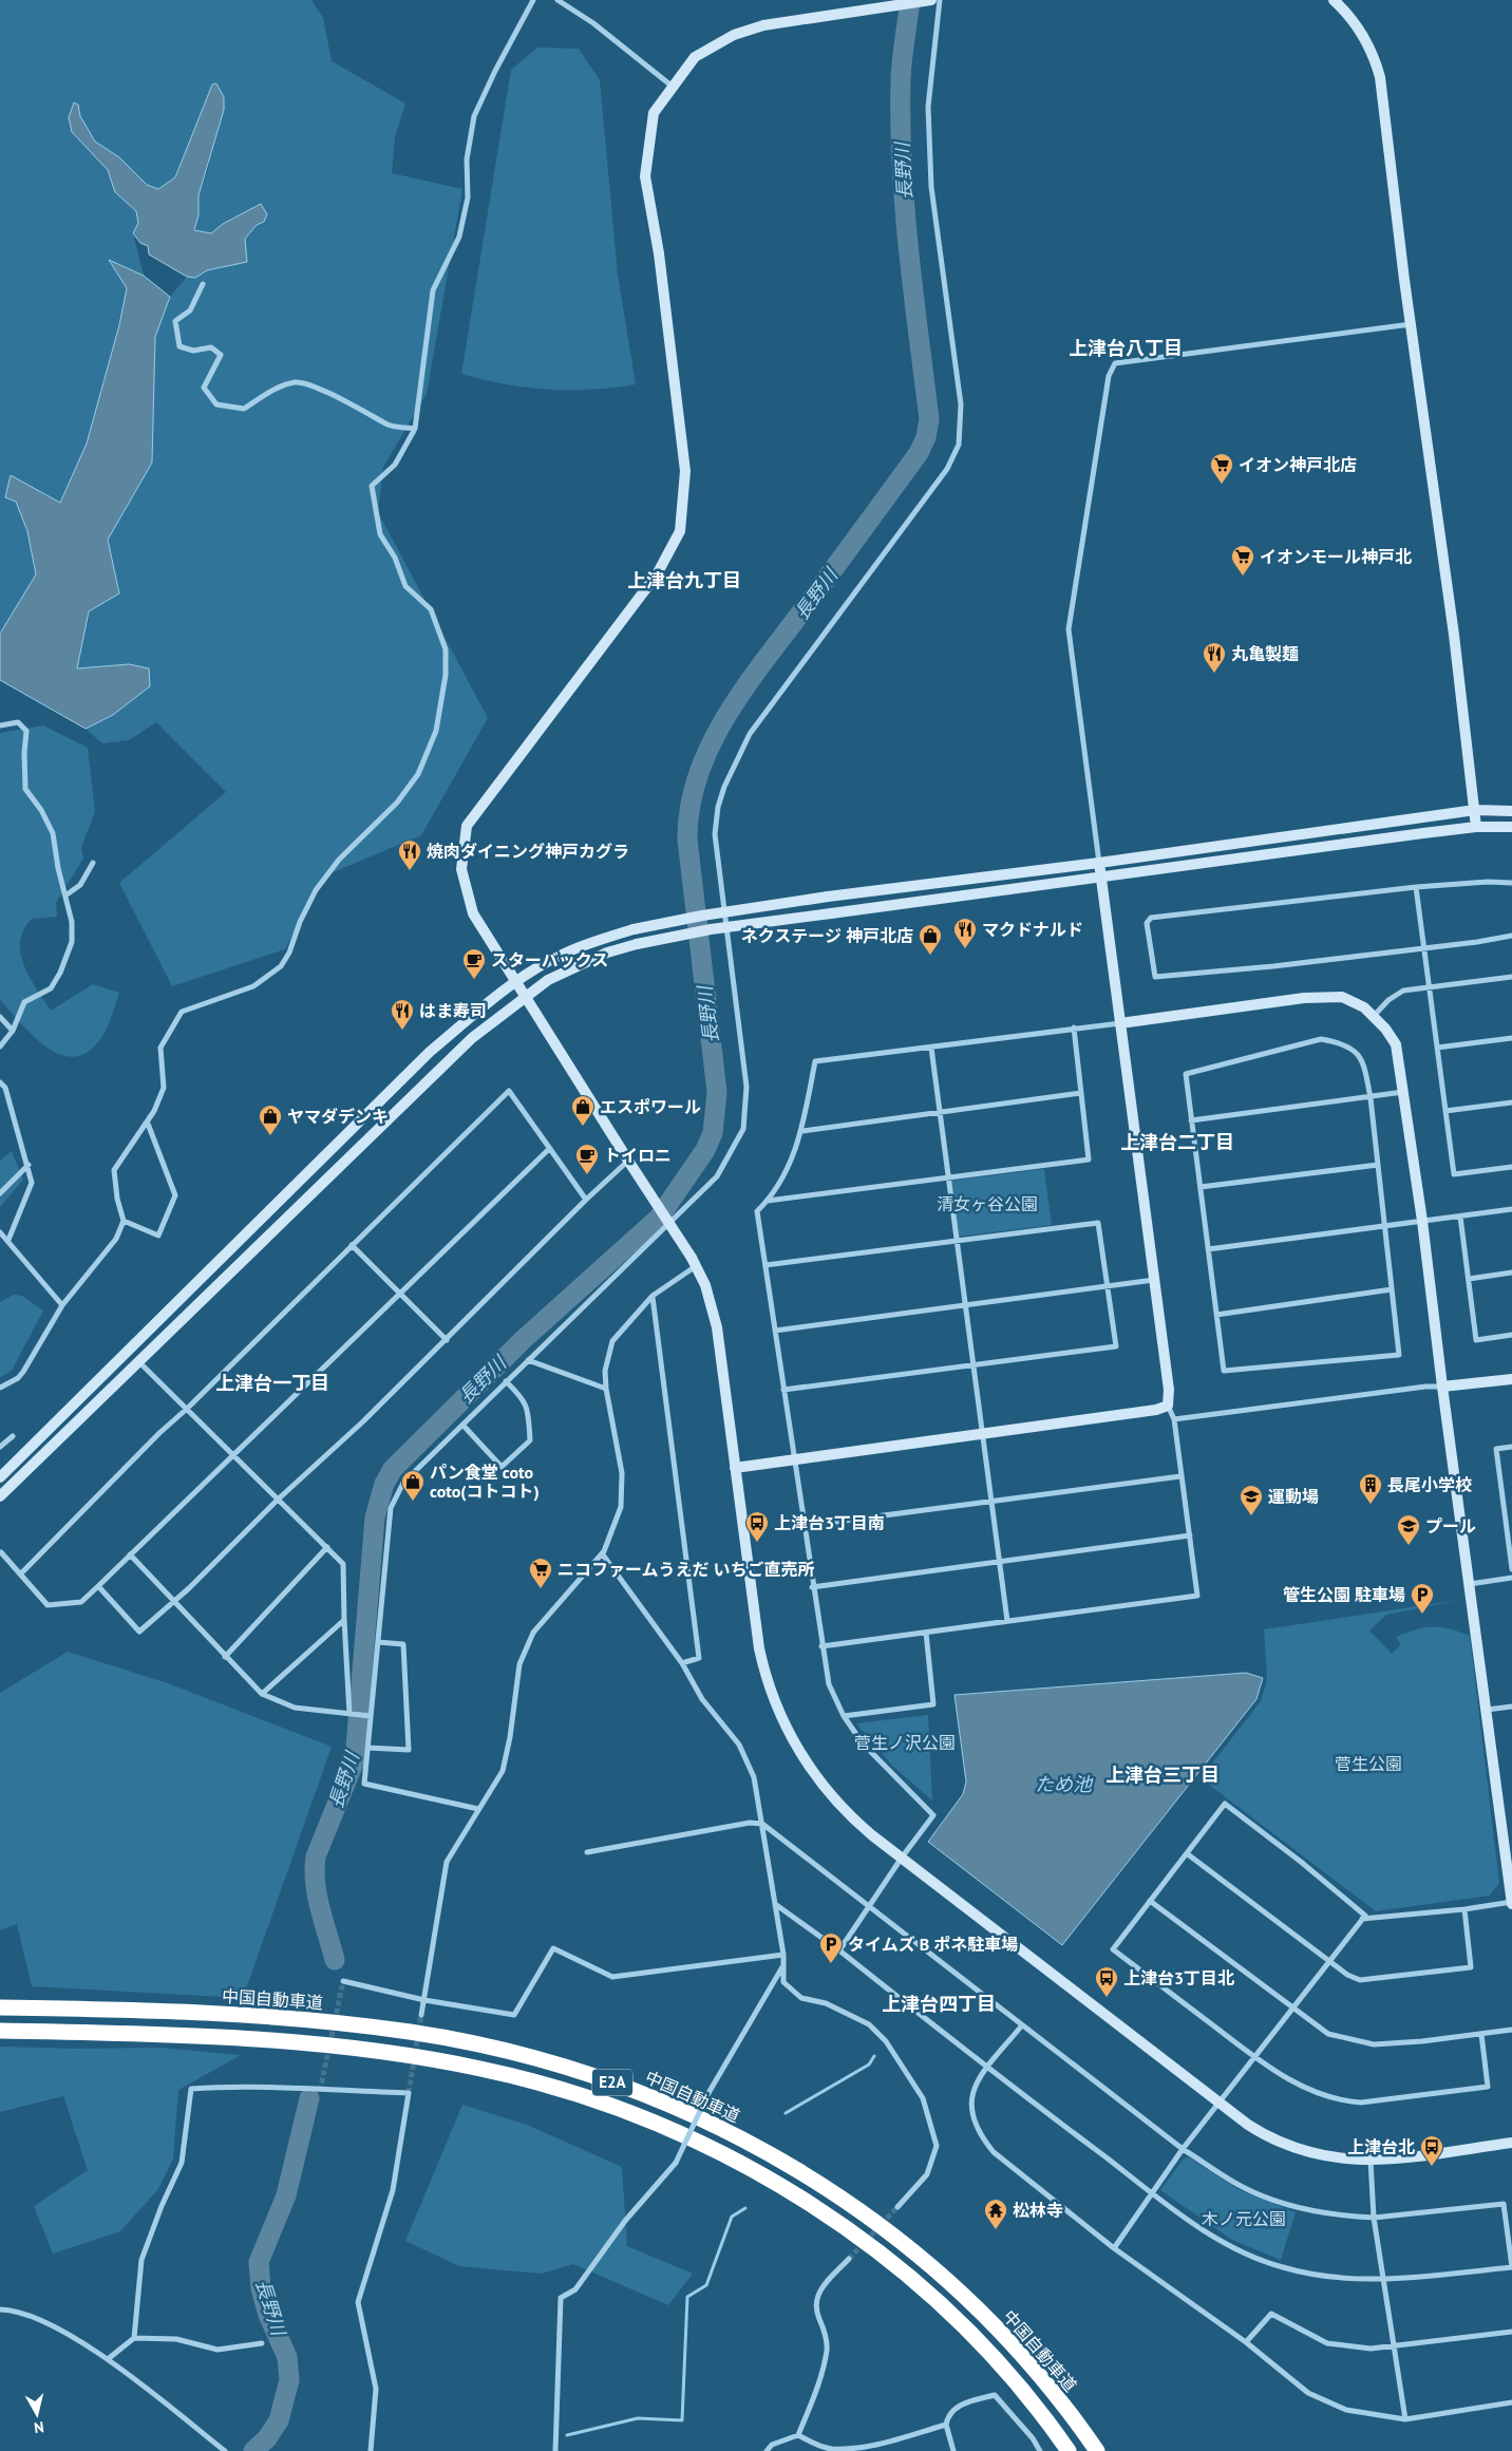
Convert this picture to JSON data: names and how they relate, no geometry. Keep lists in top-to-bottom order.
{
  "streets": {
    "highway": ["中国自動車道", "E2A"]
  },
  "districts": [
    "上津台八丁目",
    "上津台九丁目",
    "上津台二丁目",
    "上津台一丁目",
    "上津台三丁目",
    "上津台四丁目"
  ],
  "water": ["長野川", "ため池"],
  "parks": [
    "清女ヶ谷公園",
    "菅生ノ沢公園",
    "菅生公園",
    "木ノ元公園"
  ],
  "places": {
    "supermarket": ["イオン神戸北店", "イオンモール神戸北", "ニコファームうえだ いちご直売所"],
    "restaurant": [
      "丸亀製麺",
      "焼肉ダイニング神戸カグラ",
      "マクドナルド",
      "はま寿司"
    ],
    "shop": [
      "ネクステージ 神戸北店",
      "エスポワール",
      "ヤマダデンキ",
      "パン食堂 coto coto(コトコト)"
    ],
    "cafe": ["スターバックス", "トイロニ"],
    "building": ["長尾小学校"],
    "school or university": ["運動場", "プール"],
    "bus stop": ["上津台3丁目南", "上津台3丁目北", "上津台北"],
    "parking": ["管生公園 駐車場", "タイムズ B ポネ駐車場"],
    "temple": ["松林寺"]
  },
  "north": "bottom"
}
